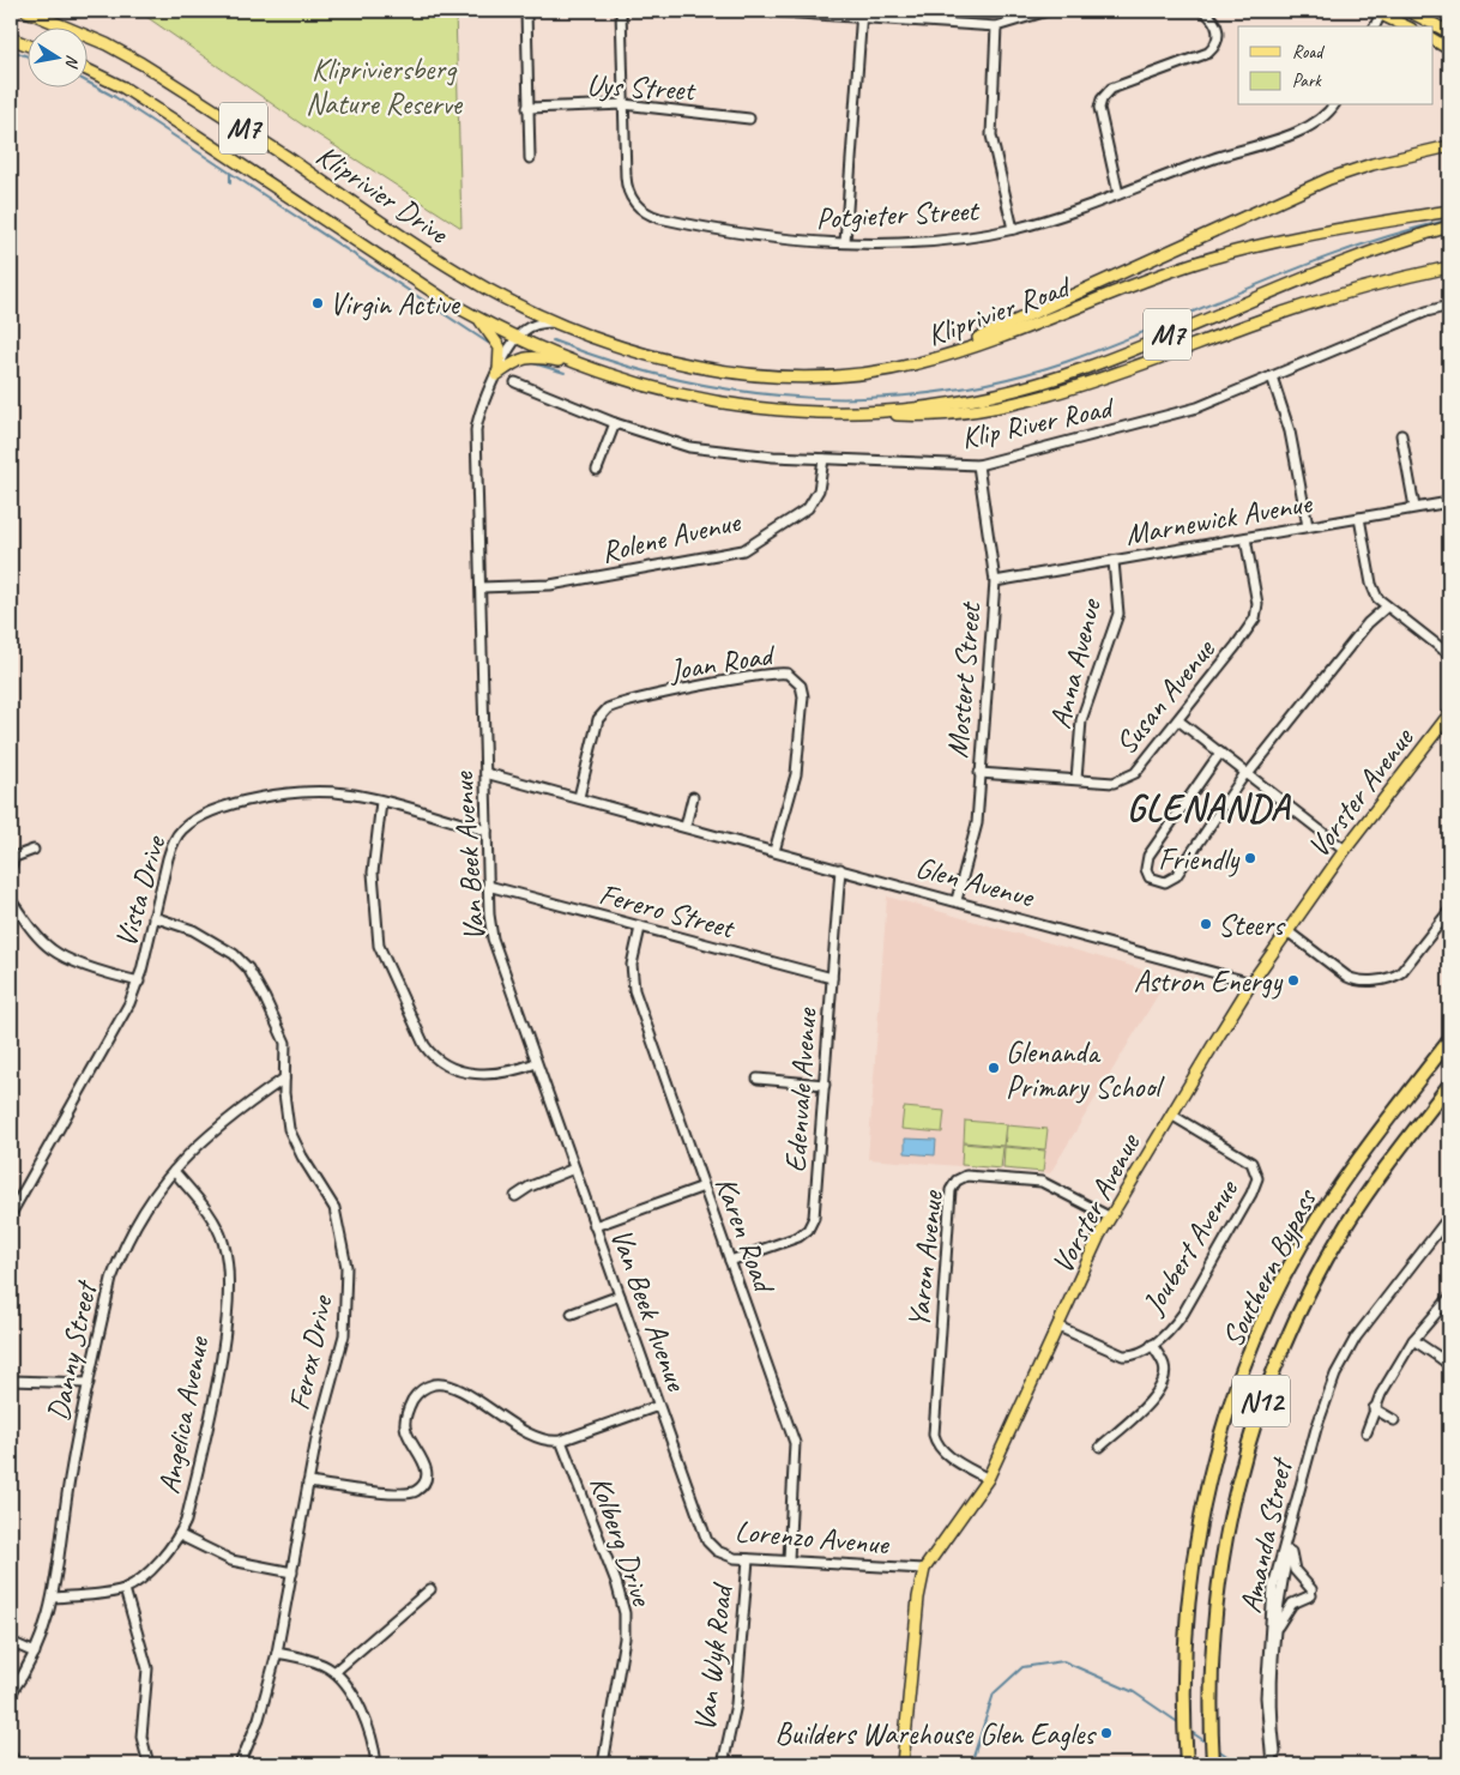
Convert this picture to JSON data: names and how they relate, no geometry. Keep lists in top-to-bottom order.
{
  "streets": {
    "highway": ["Southern Bypass", "N12"],
    "main road": [
      "M7",
      "Kliprivier Drive",
      "Kliprivier Road",
      "Vorster Avenue"
    ],
    "street": [
      "Uys Street",
      "Potgieter Street",
      "Klip River Road",
      "Marnewick Avenue",
      "Rolene Avenue",
      "Joan Road",
      "Anna Avenue",
      "Mostert Street",
      "Susan Avenue",
      "Van Beek Avenue",
      "Glen Avenue",
      "Vista Drive",
      "Ferero Street",
      "Edenvale Avenue",
      "Karen Road",
      "Joubert Avenue",
      "Yaron Avenue",
      "Danny Street",
      "Ferox Drive",
      "Angelica Avenue",
      "Lorenzo Avenue",
      "Amanda Street",
      "Kolberg Drive",
      "Van Wyk Road"
    ]
  },
  "crossings": [
    ["Uys Street", "Potgieter Street"],
    ["M7", "Kliprivier Drive"],
    ["Kliprivier Drive", "Kliprivier Road"],
    ["Kliprivier Drive", "Van Beek Avenue"],
    ["Kliprivier Road", "Van Beek Avenue"],
    ["Klip River Road", "Rolene Avenue"],
    ["Klip River Road", "Mostert Street"],
    ["Marnewick Avenue", "Anna Avenue"],
    ["Marnewick Avenue", "Mostert Street"],
    ["Marnewick Avenue", "Susan Avenue"],
    ["Rolene Avenue", "Van Beek Avenue"],
    ["Joan Road", "Glen Avenue"],
    ["Anna Avenue", "Susan Avenue"],
    ["Mostert Street", "Susan Avenue"],
    ["Mostert Street", "Glen Avenue"],
    ["Vorster Avenue", "Glen Avenue"],
    ["Vorster Avenue", "Joubert Avenue"],
    ["Vorster Avenue", "Yaron Avenue"],
    ["Vorster Avenue", "Lorenzo Avenue"],
    ["Van Beek Avenue", "Glen Avenue"],
    ["Van Beek Avenue", "Vista Drive"],
    ["Van Beek Avenue", "Ferero Street"],
    ["Van Beek Avenue", "Lorenzo Avenue"],
    ["Glen Avenue", "Edenvale Avenue"],
    ["Vista Drive", "Ferox Drive"],
    ["Ferero Street", "Edenvale Avenue"],
    ["Ferero Street", "Karen Road"],
    ["Edenvale Avenue", "Karen Road"],
    ["Karen Road", "Lorenzo Avenue"],
    ["Danny Street", "Ferox Drive"],
    ["Danny Street", "Angelica Avenue"],
    ["Lorenzo Avenue", "Van Wyk Road"]
  ],
  "districts": ["GLENANDA"],
  "parks": ["Klipriviersberg Nature Reserve"],
  "places": [
    "Virgin Active",
    "Friendly",
    "Steers",
    "Astron Energy",
    "Glenanda Primary School",
    "Builders Warehouse Glen Eagles"
  ],
  "legend": ["Road", "Park"],
  "north": "right"
}
